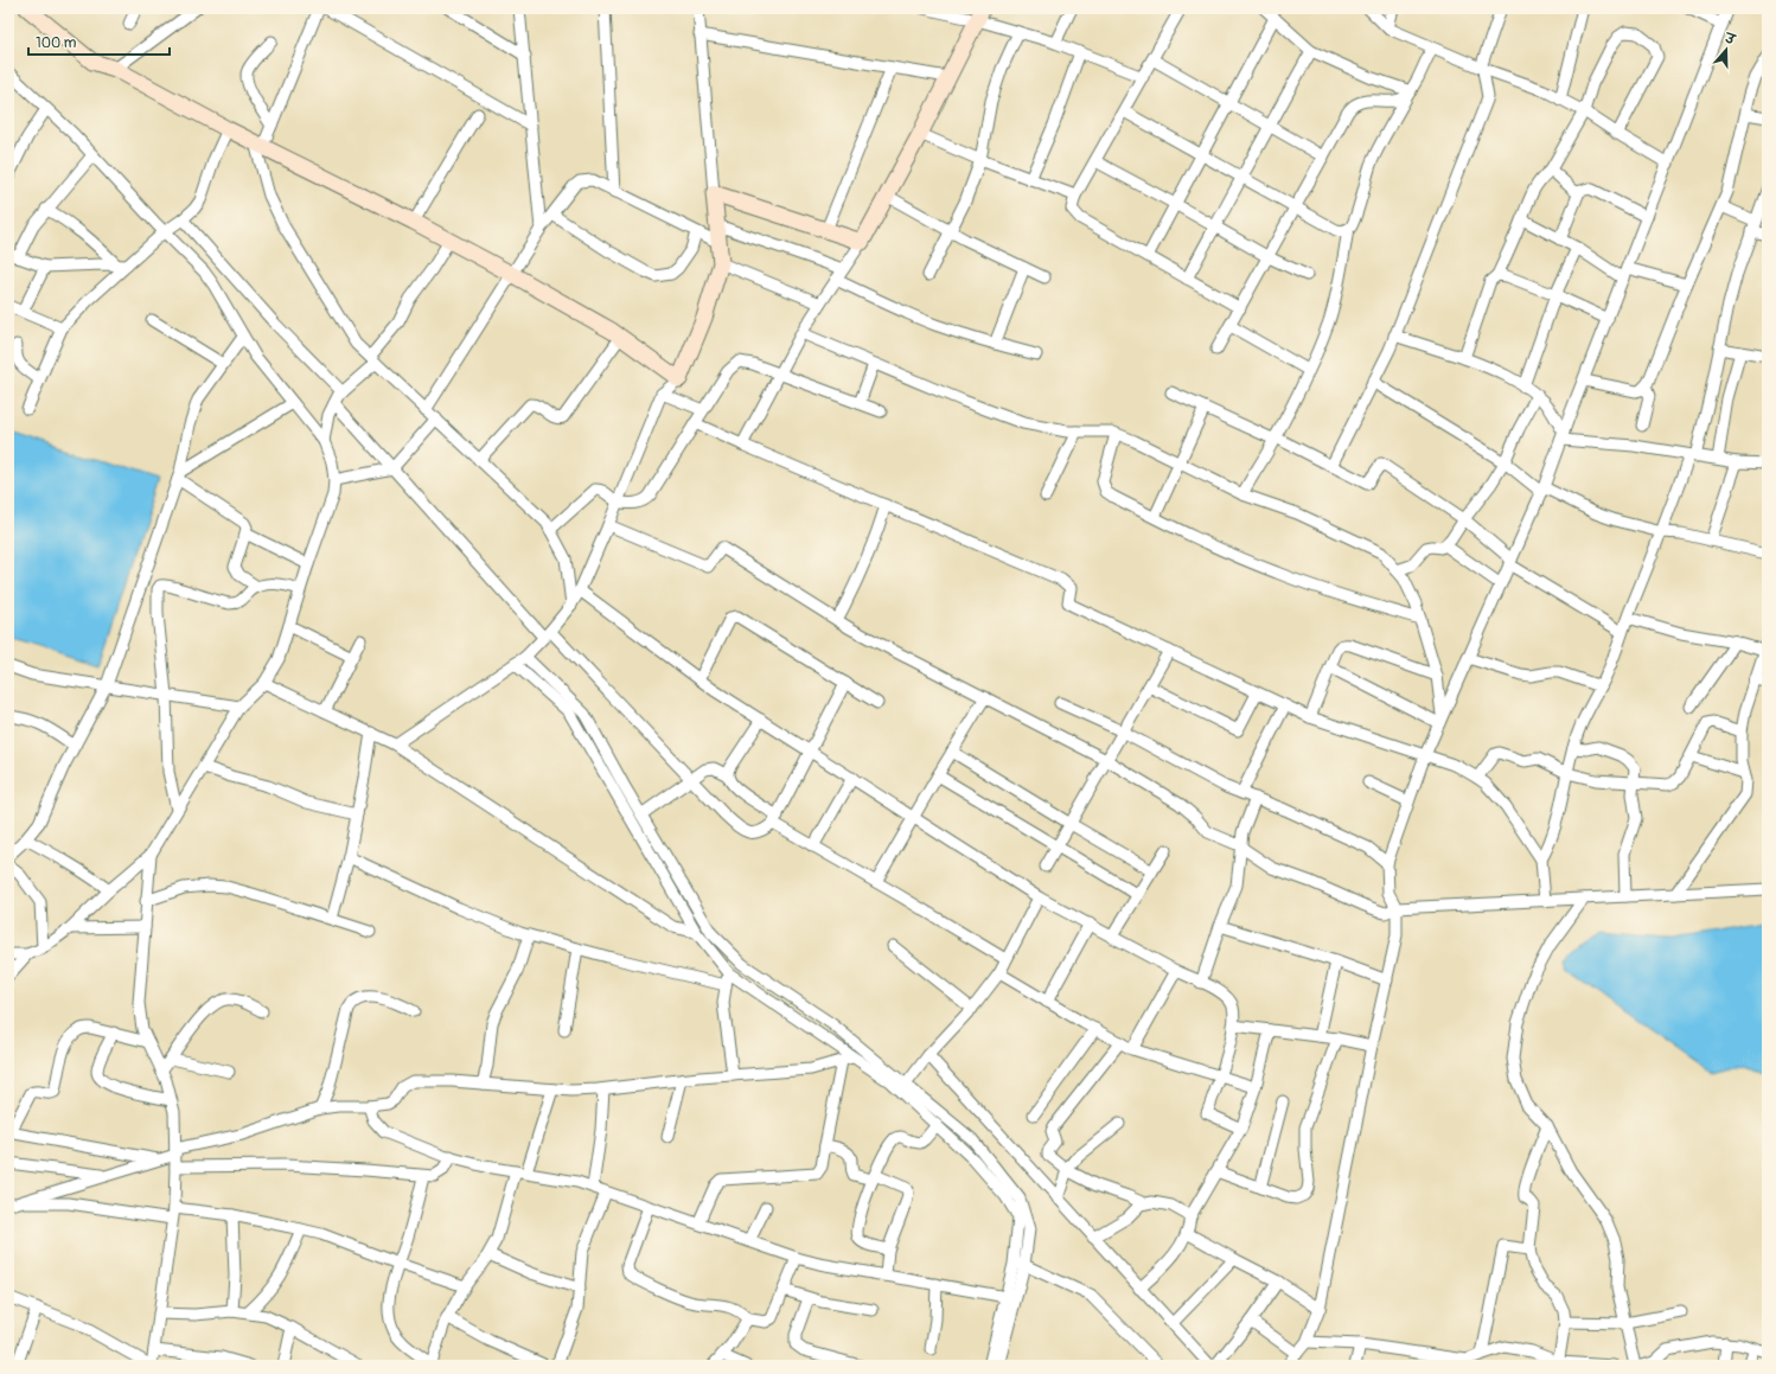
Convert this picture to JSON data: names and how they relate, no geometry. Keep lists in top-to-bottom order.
{
  "scale_bar": "100 m",
  "north": "top"
}
